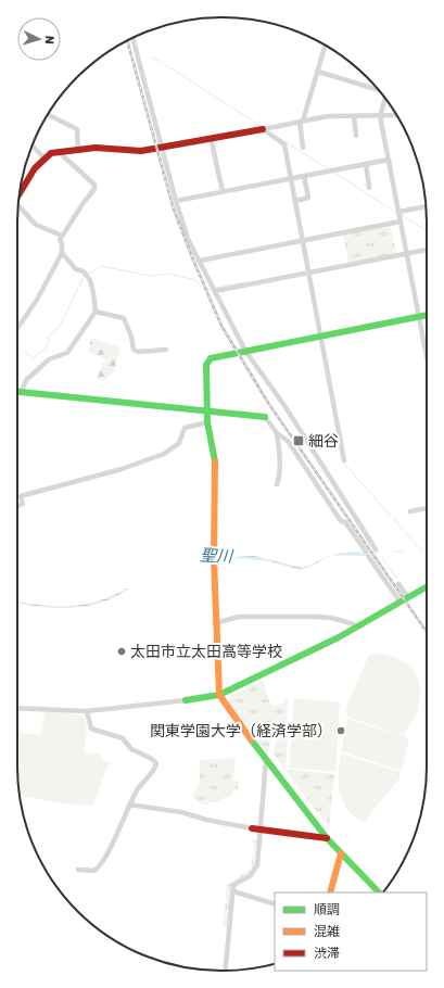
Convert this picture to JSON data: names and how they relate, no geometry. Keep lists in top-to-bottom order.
{
  "water": ["聖川"],
  "places": {
    "transit": ["細谷"],
    "other": ["太田市立太田高等学校", "関東学園大学（経済学部）"]
  },
  "legend": ["順調", "混雑", "渋滞"],
  "north": "right"
}
